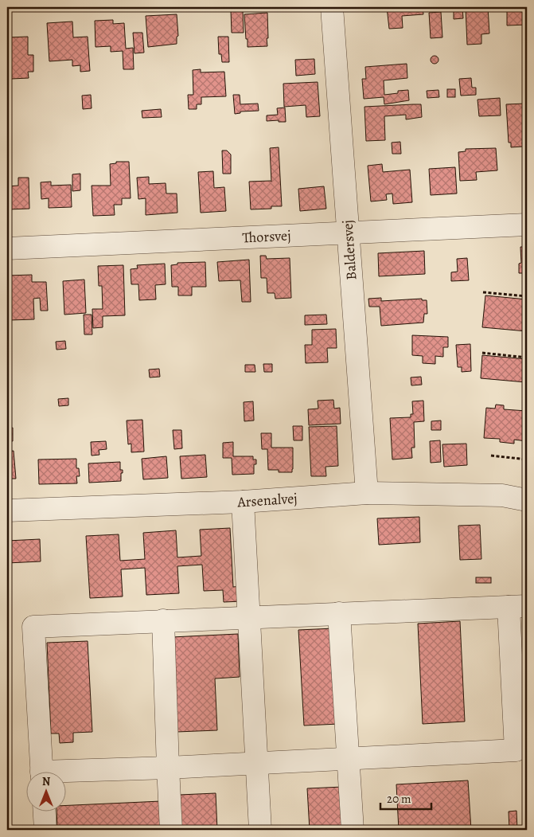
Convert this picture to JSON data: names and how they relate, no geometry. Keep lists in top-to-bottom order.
{
  "streets": {
    "street": ["Thorsvej", "Baldersvej", "Arsenalvej"]
  },
  "crossings": [
    ["Thorsvej", "Baldersvej"],
    ["Baldersvej", "Arsenalvej"]
  ],
  "scale_bar": "20 m",
  "north": "top"
}
